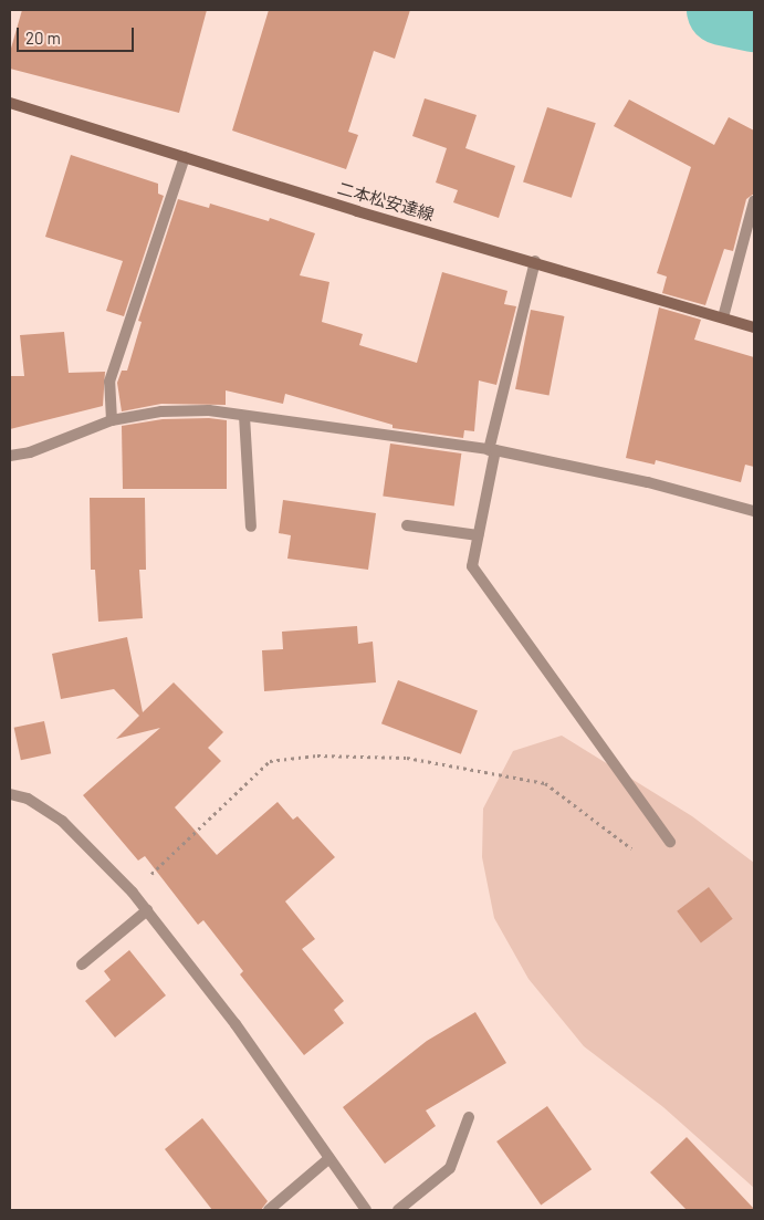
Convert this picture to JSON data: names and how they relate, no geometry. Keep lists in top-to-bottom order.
{
  "streets": {
    "main road": ["二本松安達線"]
  },
  "scale_bar": "20 m"
}
